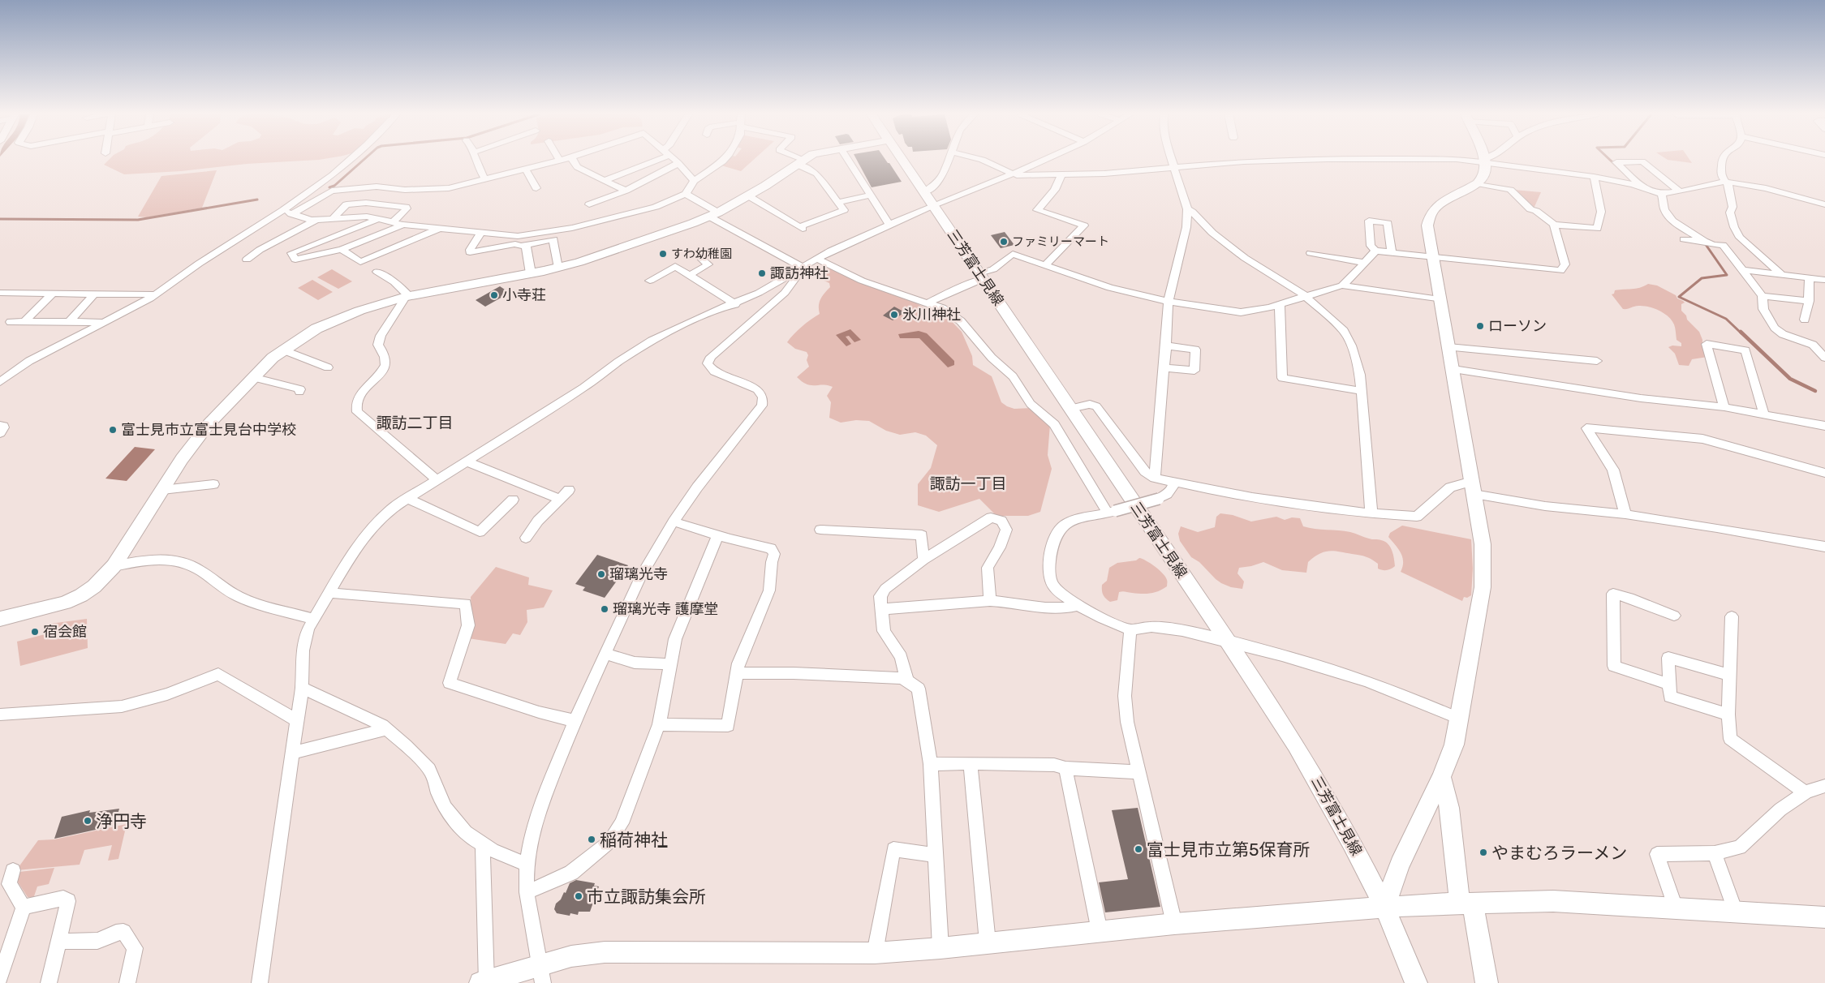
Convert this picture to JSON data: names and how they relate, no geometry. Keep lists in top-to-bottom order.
{
  "streets": {
    "street": ["三芳富士見線"]
  },
  "districts": ["諏訪二丁目", "諏訪一丁目"],
  "places": [
    "ファミリーマート",
    "すわ幼稚園",
    "諏訪神社",
    "小寺荘",
    "氷川神社",
    "ローソン",
    "富士見市立富士見台中学校",
    "瑠璃光寺",
    "瑠璃光寺 護摩堂",
    "宿会館",
    "浄円寺",
    "稲荷神社",
    "富士見市立第5保育所",
    "やまむろラーメン",
    "市立諏訪集会所"
  ]
}
